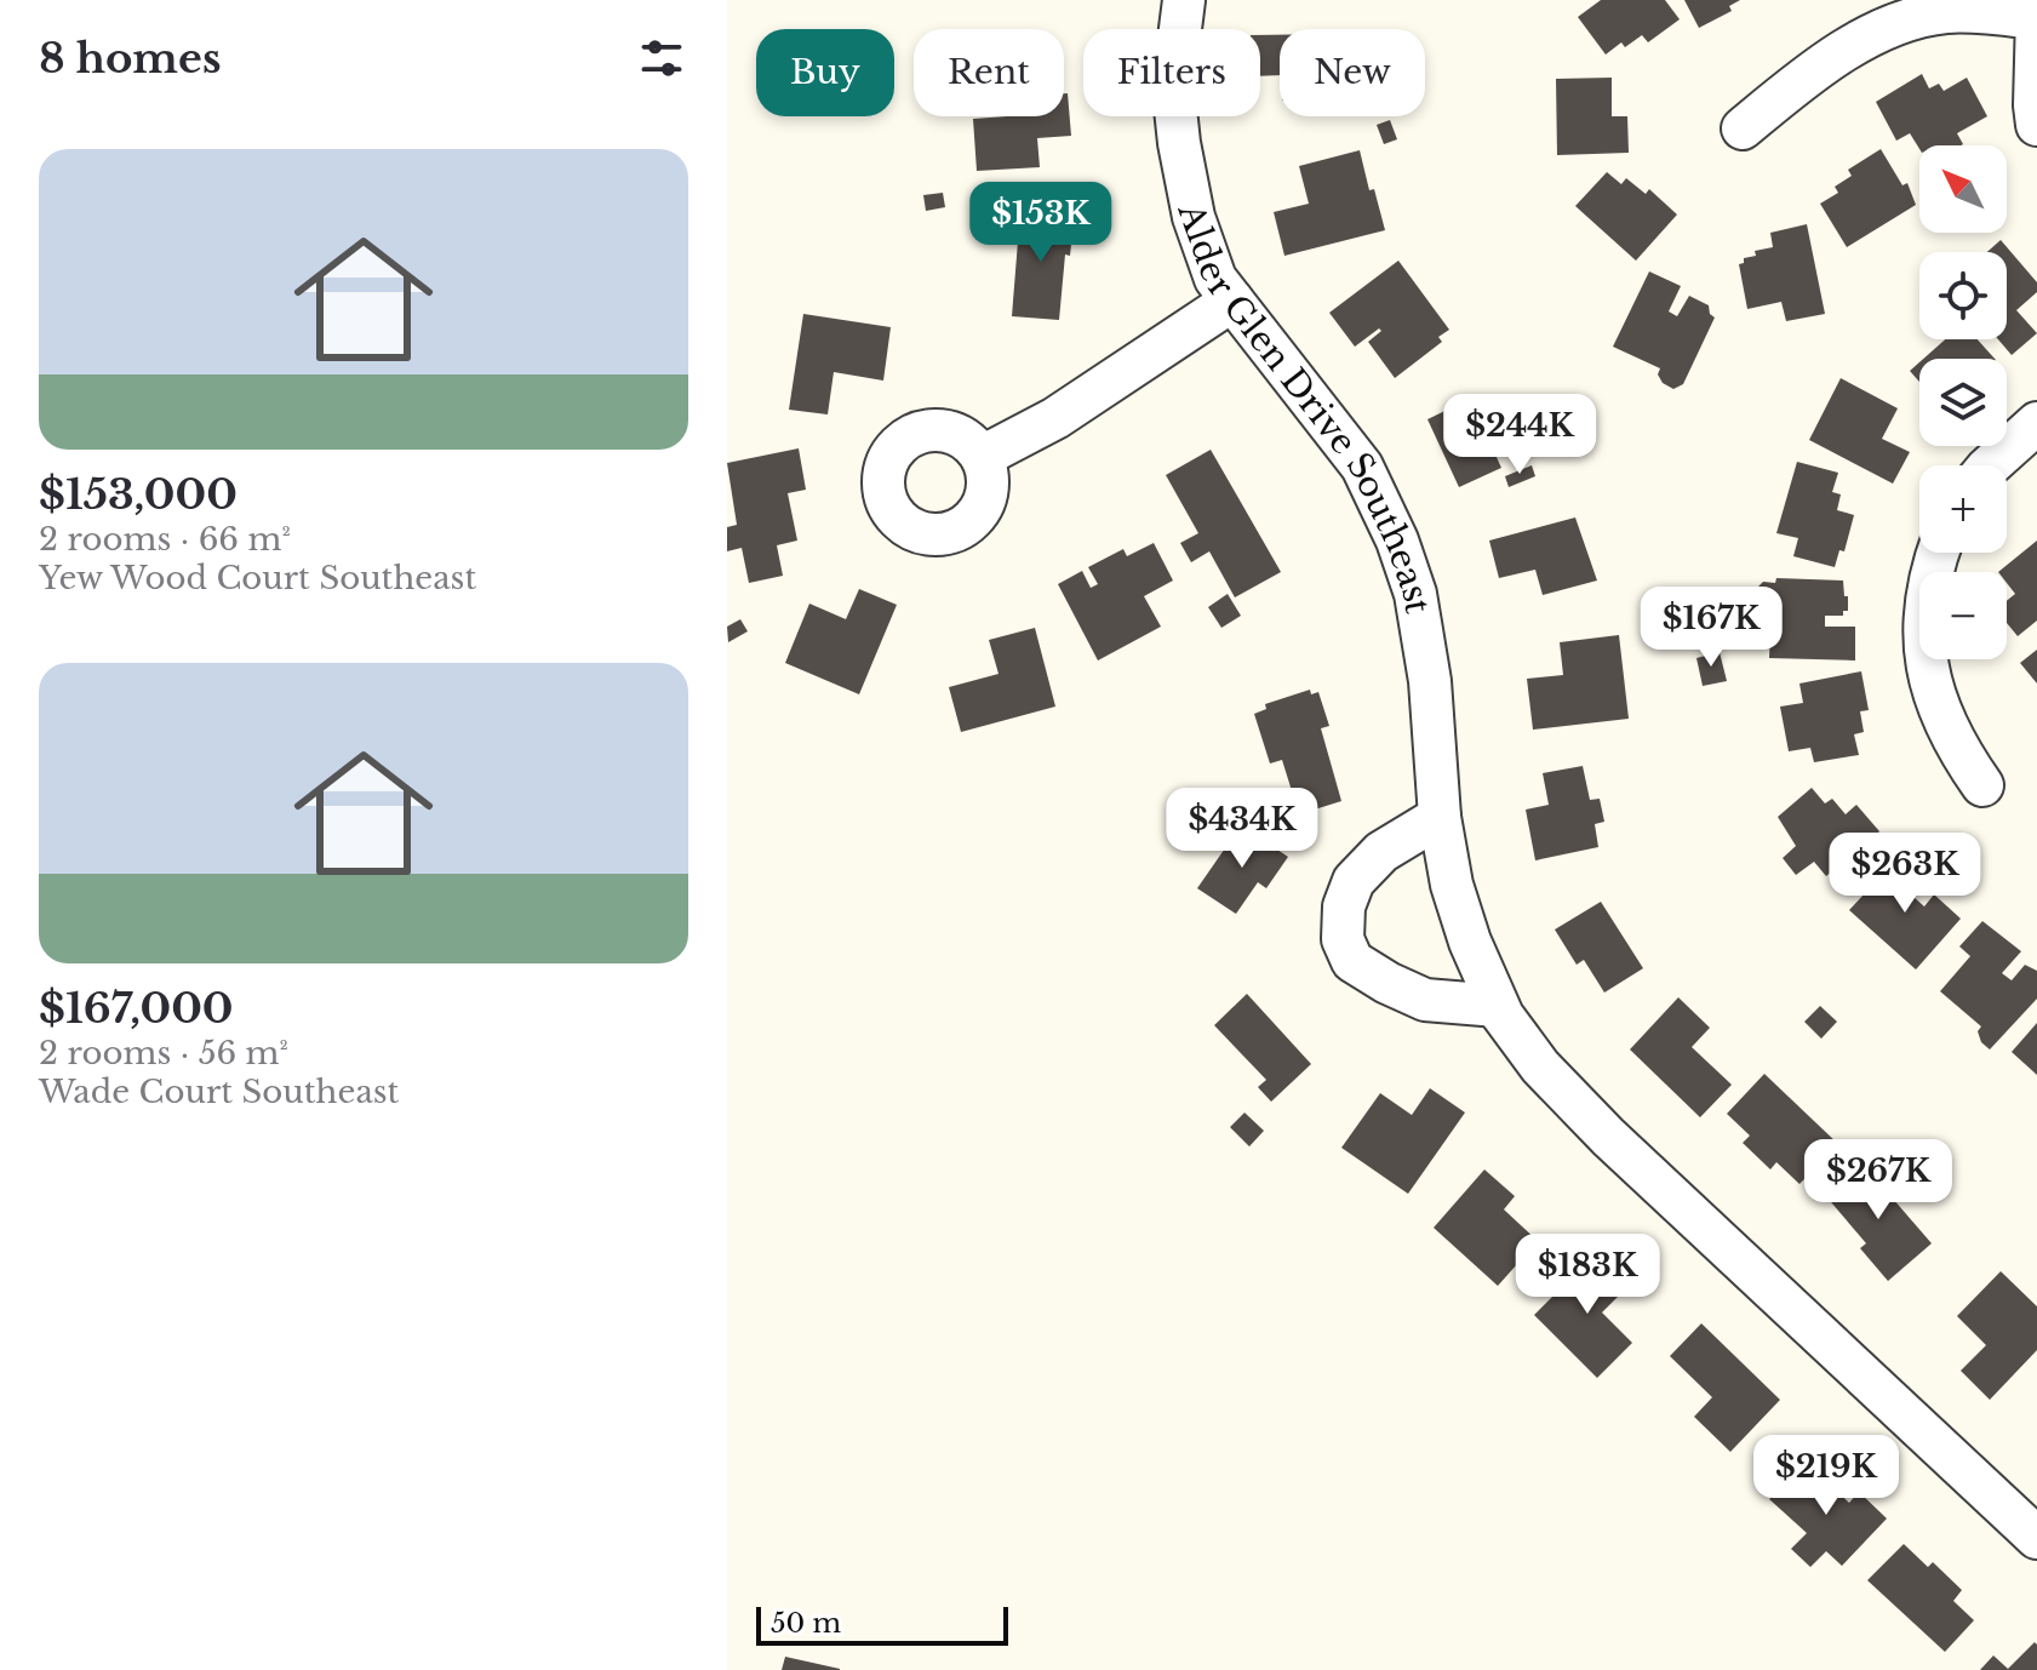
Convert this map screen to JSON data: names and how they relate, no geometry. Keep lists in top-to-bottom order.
{
  "streets": {
    "street": ["Alder Glen Drive Southeast"]
  },
  "scale_bar": "50 m",
  "north": "top left",
  "page": {
    "heading": "8 homes",
    "chip": [
      "Buy",
      "Rent",
      "Filters",
      "New"
    ],
    "list": [
      {
        "name": "$153,000",
        "note": "2 rooms · 66 m² · Yew Wood Court Southeast"
      },
      {
        "name": "$167,000",
        "note": "2 rooms · 56 m² · Wade Court Southeast"
      }
    ],
    "map_buttons": ["+", "−"],
    "price": [
      "$153K",
      "$244K",
      "$167K",
      "$434K",
      "$263K",
      "$267K",
      "$183K",
      "$219K"
    ],
    "scale": "50 m"
  }
}
